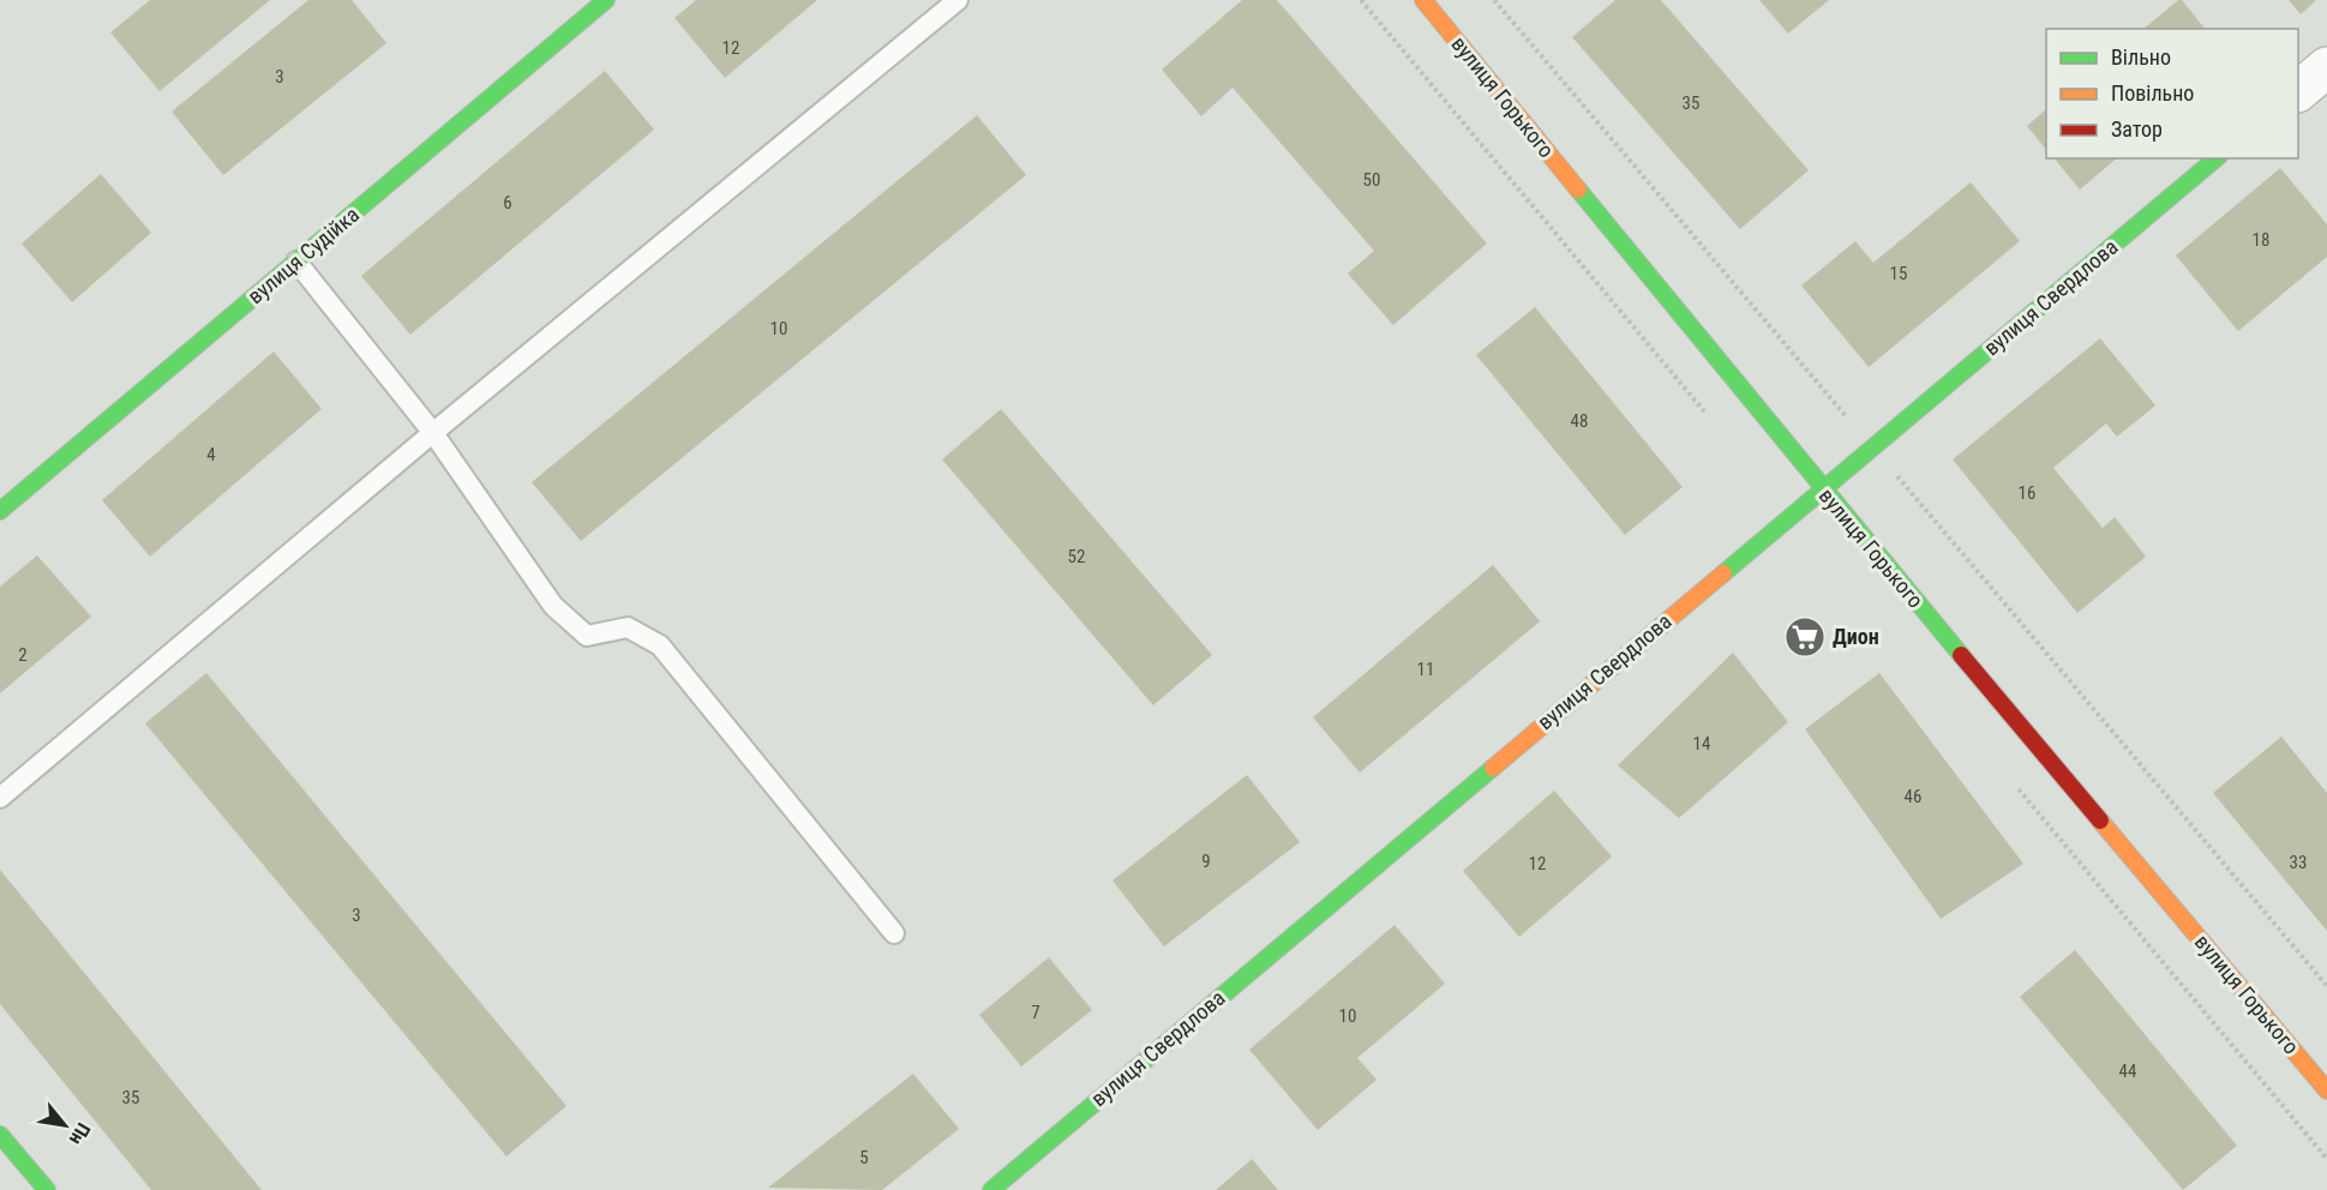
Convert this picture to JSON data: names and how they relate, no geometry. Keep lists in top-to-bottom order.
{
  "streets": {
    "street": ["вулиця Горького", "вулиця Судійка", "вулиця Свердлова"]
  },
  "crossings": [
    ["вулиця Горького", "вулиця Свердлова"]
  ],
  "places": {
    "supermarket": ["Дион"]
  },
  "house_numbers": [
    "12",
    "3",
    "35",
    "50",
    "6",
    "18",
    "15",
    "10",
    "48",
    "4",
    "16",
    "52",
    "2",
    "11",
    "14",
    "46",
    "9",
    "33",
    "12",
    "3",
    "7",
    "10",
    "44",
    "35",
    "5"
  ],
  "legend": ["Вільно", "Повільно", "Затор"],
  "north": "bottom right"
}
